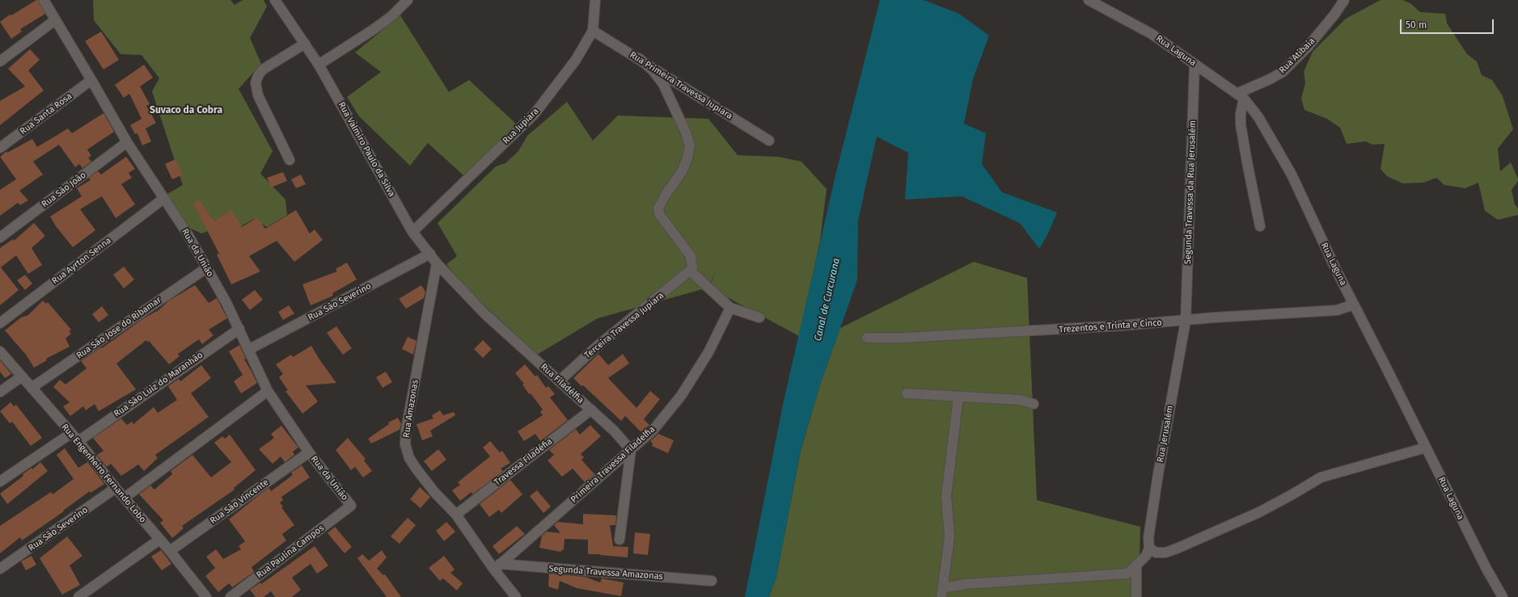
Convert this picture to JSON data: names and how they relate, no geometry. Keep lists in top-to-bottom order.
{
  "streets": {
    "street": [
      "Rua Laguna",
      "Rua Atibaia",
      "Rua Primeira Travessa Jupiara",
      "Rua Santa Rosa",
      "Rua Jupiara",
      "Rua Valmiro Paulo da Silva",
      "Rua São João",
      "Segunda Travessa da Rua Jerusalém",
      "Rua da União",
      "Rua Ayrton Senna",
      "Rua São Severino",
      "Terceira Travessa Jupiara",
      "Trezentos e Trinta e Cinco",
      "Rua São Jose do Ribamar",
      "Rua Filadélfia",
      "Rua São Luiz do Maranhão",
      "Rua Amazonas",
      "Rua Jerusalém",
      "Travessa Filadéfia",
      "Primeira Travessa Filadelfia",
      "Rua Engenheiro Fernando Lobo",
      "Rua São Vincente",
      "Rua Paulina Campos",
      "Segunda Travessa Amazonas"
    ]
  },
  "crossings": [
    ["Rua Laguna", "Rua Atibaia"],
    ["Rua Laguna", "Segunda Travessa da Rua Jerusalém"],
    ["Rua Laguna", "Trezentos e Trinta e Cinco"],
    ["Rua Primeira Travessa Jupiara", "Rua Jupiara"],
    ["Rua Santa Rosa", "Rua da União"],
    ["Rua Jupiara", "Rua Valmiro Paulo da Silva"],
    ["Rua Valmiro Paulo da Silva", "Rua São Severino"],
    ["Rua Valmiro Paulo da Silva", "Rua Filadélfia"],
    ["Rua São João", "Rua da União"],
    ["Segunda Travessa da Rua Jerusalém", "Trezentos e Trinta e Cinco"],
    ["Segunda Travessa da Rua Jerusalém", "Rua Jerusalém"],
    ["Rua da União", "Rua Ayrton Senna"],
    ["Rua da União", "Rua São Severino"],
    ["Rua da União", "Rua São Jose do Ribamar"],
    ["Rua da União", "Rua São Luiz do Maranhão"],
    ["Rua da União", "Rua São Vincente"],
    ["Rua da União", "Rua Paulina Campos"],
    ["Rua São Severino", "Rua Filadélfia"],
    ["Rua São Severino", "Rua Engenheiro Fernando Lobo"],
    ["Terceira Travessa Jupiara", "Rua Filadélfia"],
    ["Trezentos e Trinta e Cinco", "Rua Jerusalém"],
    ["Rua São Jose do Ribamar", "Rua Engenheiro Fernando Lobo"],
    ["Rua Filadélfia", "Rua Amazonas"],
    ["Rua Filadélfia", "Travessa Filadéfia"],
    ["Rua Filadélfia", "Primeira Travessa Filadelfia"],
    ["Rua São Luiz do Maranhão", "Rua Engenheiro Fernando Lobo"],
    ["Rua Amazonas", "Travessa Filadéfia"],
    ["Rua Amazonas", "Primeira Travessa Filadelfia"],
    ["Rua Amazonas", "Segunda Travessa Amazonas"],
    ["Primeira Travessa Filadelfia", "Segunda Travessa Amazonas"],
    ["Rua Engenheiro Fernando Lobo", "Rua São Vincente"]
  ],
  "districts": ["Suvaco da Cobra"],
  "water": ["Canal de Curcurana"],
  "scale_bar": "50 m"
}
